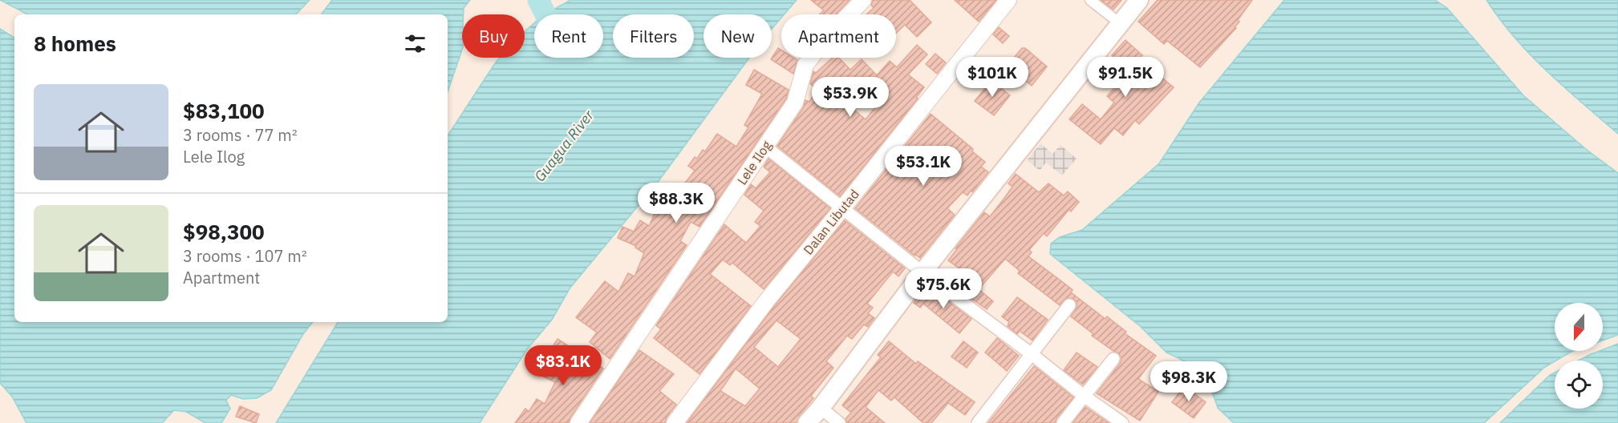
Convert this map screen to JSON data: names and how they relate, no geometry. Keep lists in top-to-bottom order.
{
  "streets": {
    "street": ["Lele Ilog", "Dalan Libutad"]
  },
  "water": ["Guagua River"],
  "north": "bottom",
  "page": {
    "chip": [
      "Buy",
      "Rent",
      "Filters",
      "New",
      "Apartment"
    ],
    "heading": "8 homes",
    "price": [
      "$101K",
      "$91.5K",
      "$53.9K",
      "$53.1K",
      "$88.3K",
      "$75.6K",
      "$83.1K",
      "$98.3K"
    ],
    "list": [
      {
        "name": "$83,100",
        "note": "3 rooms · 77 m² · Lele Ilog"
      },
      {
        "name": "$98,300",
        "note": "3 rooms · 107 m² · Apartment"
      }
    ]
  }
}
